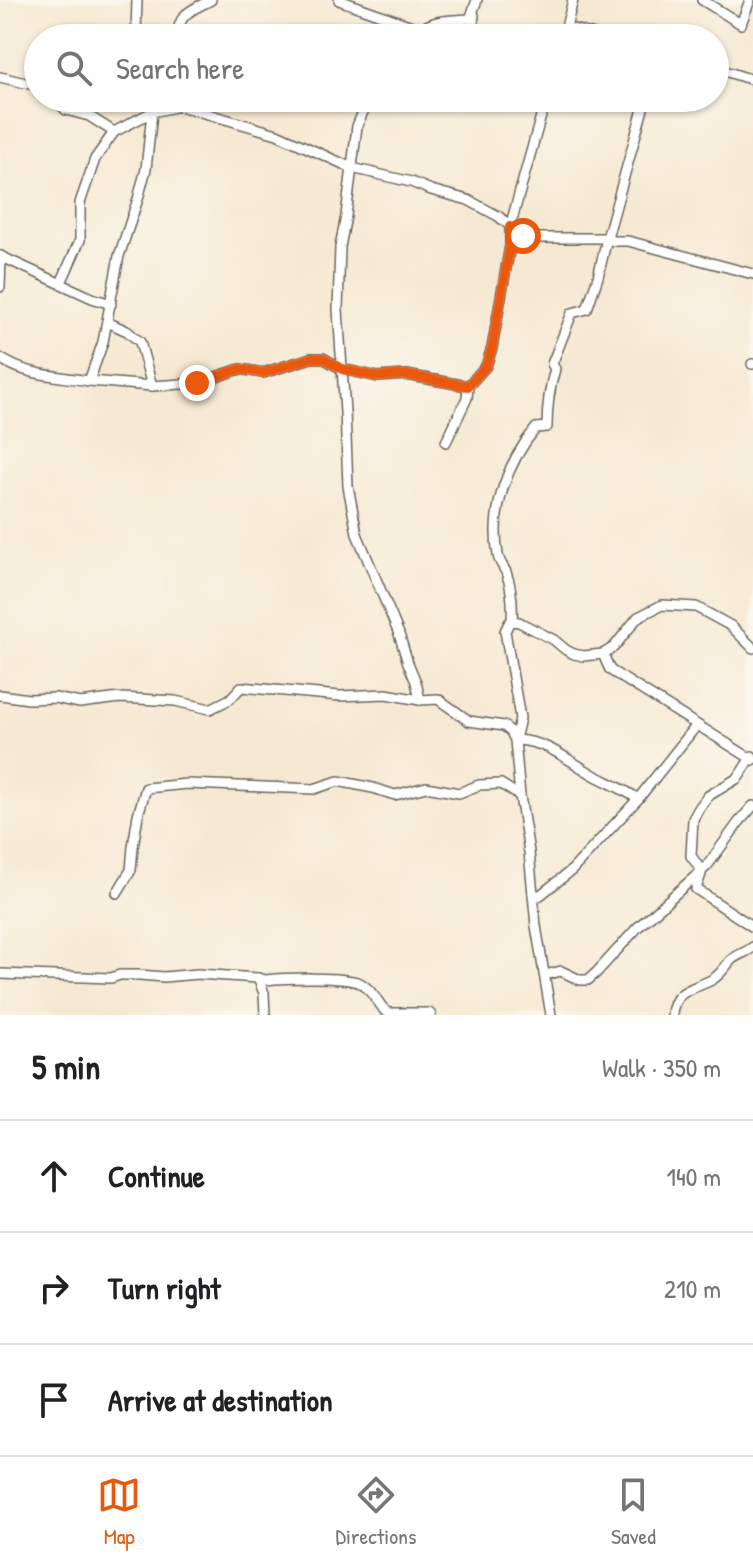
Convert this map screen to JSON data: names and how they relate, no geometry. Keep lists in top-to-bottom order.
{
  "page": {
    "search": "Search here",
    "heading": ["5 min", "Walk · 350 m"],
    "list": [
      ["Continue", "140 m"],
      ["Turn right", "210 m"],
      "Arrive at destination"
    ],
    "nav": ["Map", "Directions", "Saved"]
  }
}
